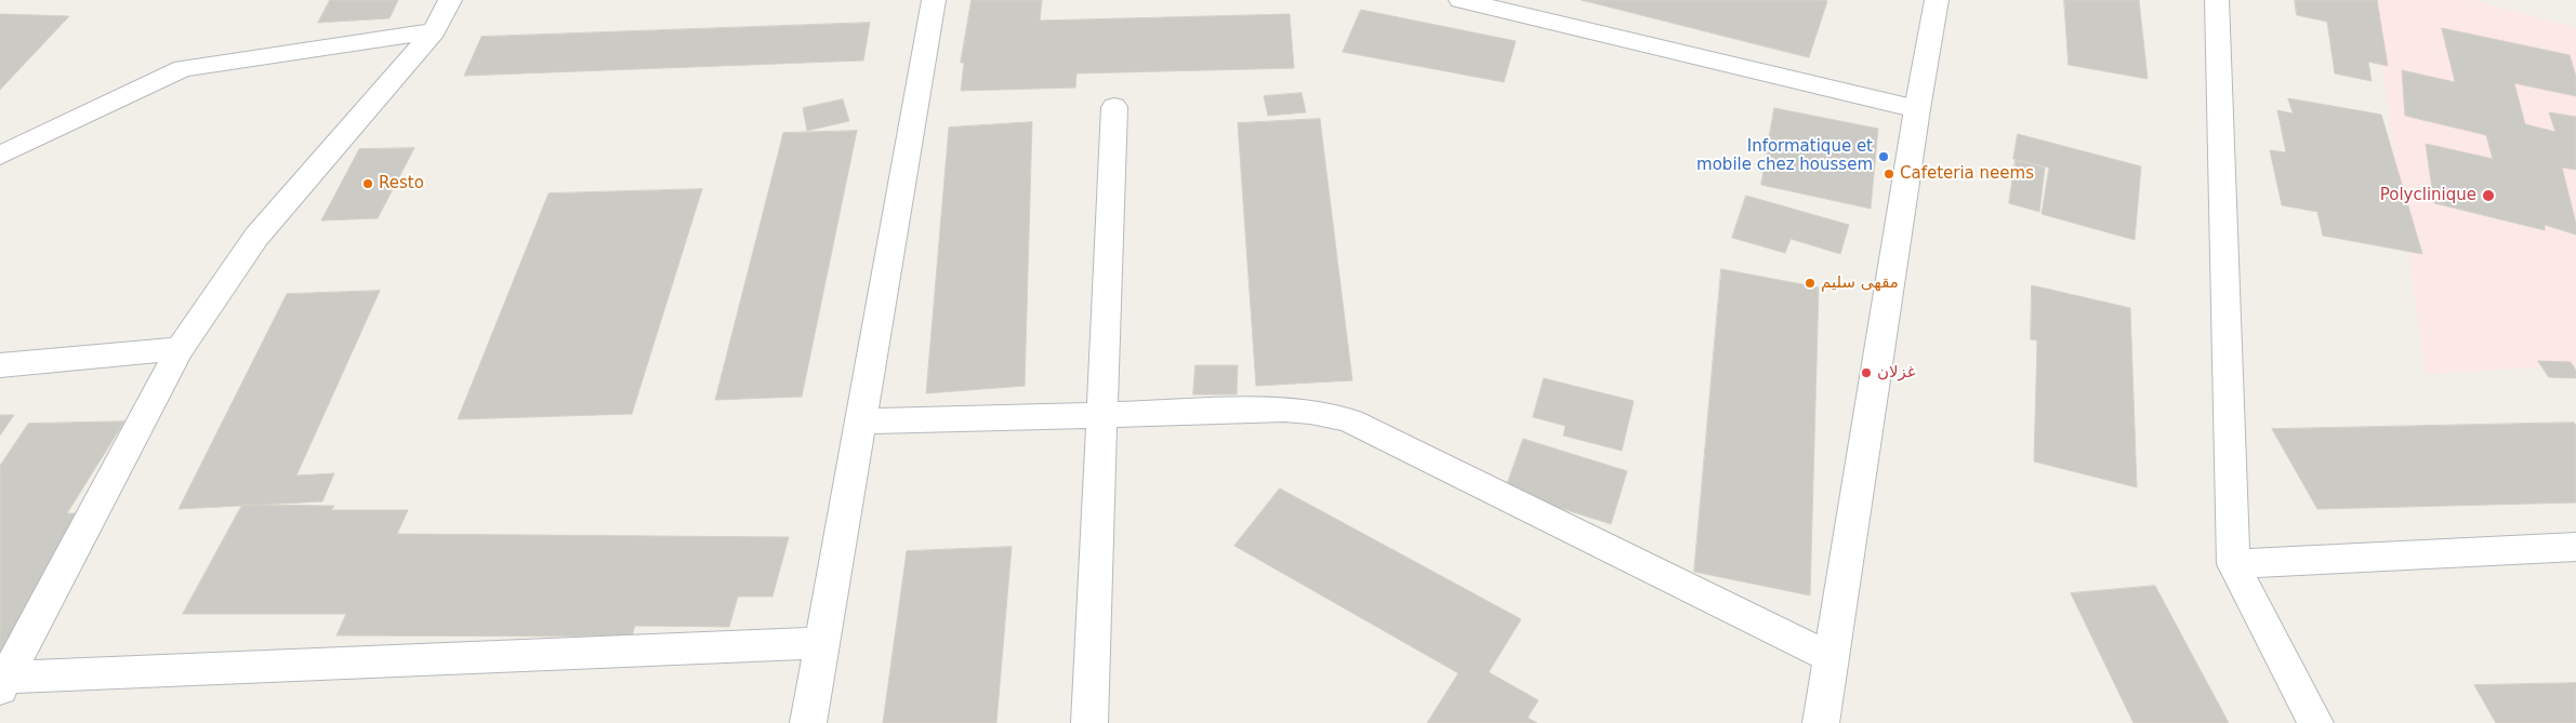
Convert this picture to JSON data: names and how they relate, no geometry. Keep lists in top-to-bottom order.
{
  "places": [
    "Informatique et mobile chez houssem",
    "Cafeteria neems",
    "Resto",
    "Polyclinique",
    "مقهى سليم",
    "غزلان"
  ]
}
